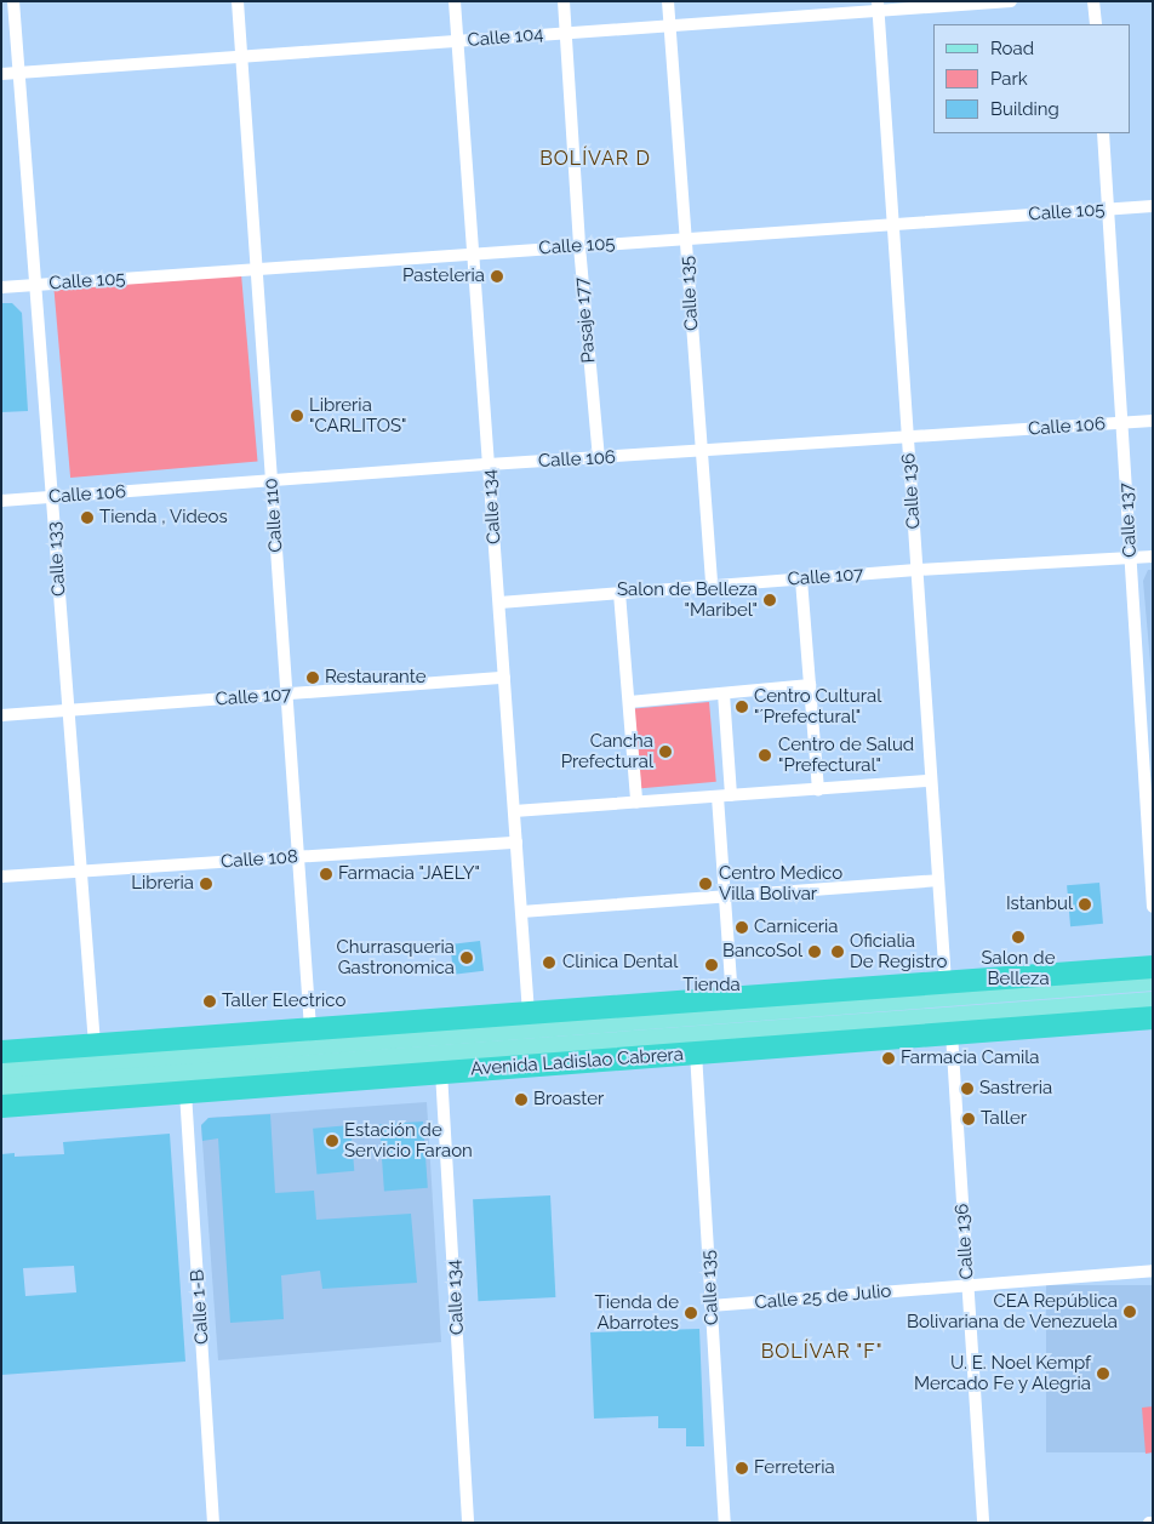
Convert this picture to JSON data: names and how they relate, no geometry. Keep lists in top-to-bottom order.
{
  "streets": {
    "highway": ["Avenida Ladislao Cabrera"],
    "street": [
      "Calle 104",
      "Calle 105",
      "Calle 135",
      "Pasaje 177",
      "Calle 106",
      "Calle 136",
      "Calle 134",
      "Calle 110",
      "Calle 137",
      "Calle 133",
      "Calle 107",
      "Calle 108",
      "Calle 25 de Julio",
      "Calle 1-B"
    ]
  },
  "crossings": [
    ["Calle 104", "Calle 135"],
    ["Calle 104", "Pasaje 177"],
    ["Calle 104", "Calle 136"],
    ["Calle 104", "Calle 134"],
    ["Calle 104", "Calle 110"],
    ["Calle 104", "Calle 133"],
    ["Calle 105", "Calle 135"],
    ["Calle 105", "Pasaje 177"],
    ["Calle 105", "Calle 136"],
    ["Calle 105", "Calle 134"],
    ["Calle 105", "Calle 110"],
    ["Calle 105", "Calle 137"],
    ["Calle 105", "Calle 133"],
    ["Calle 135", "Calle 106"],
    ["Calle 135", "Calle 107"],
    ["Calle 135", "Avenida Ladislao Cabrera"],
    ["Calle 135", "Calle 25 de Julio"],
    ["Pasaje 177", "Calle 106"],
    ["Calle 106", "Calle 136"],
    ["Calle 106", "Calle 134"],
    ["Calle 106", "Calle 110"],
    ["Calle 106", "Calle 137"],
    ["Calle 106", "Calle 133"],
    ["Calle 136", "Calle 107"],
    ["Calle 136", "Avenida Ladislao Cabrera"],
    ["Calle 136", "Calle 25 de Julio"],
    ["Calle 134", "Calle 107"],
    ["Calle 134", "Calle 108"],
    ["Calle 134", "Avenida Ladislao Cabrera"],
    ["Calle 110", "Calle 107"],
    ["Calle 110", "Calle 108"],
    ["Calle 137", "Calle 107"],
    ["Calle 133", "Calle 107"],
    ["Calle 133", "Calle 108"],
    ["Avenida Ladislao Cabrera", "Calle 1-B"]
  ],
  "districts": ["BOLÍVAR D", "BOLÍVAR \"F\""],
  "places": [
    "Pasteleria",
    "Libreria \"CARLITOS\"",
    "Tienda , Videos",
    "Salon de Belleza \"Maribel\"",
    "Restaurante",
    "Centro Cultural \"´Prefectural\"",
    "Cancha Prefectural",
    "Centro de Salud \"Prefectural\"",
    "Farmacia \"JAELY\"",
    "Libreria",
    "Centro Medico Villa Bolivar",
    "Istanbul",
    "Carniceria",
    "Salon de Belleza",
    "BancoSol",
    "Oficialia De Registro",
    "Churrasqueria Gastronomica",
    "Clinica Dental",
    "Tienda",
    "Taller Electrico",
    "Farmacia Camila",
    "Sastreria",
    "Broaster",
    "Taller",
    "Estación de Servicio Faraon",
    "CEA República Bolivariana de Venezuela",
    "Tienda de Abarrotes",
    "U. E. Noel Kempf Mercado Fe y Alegria",
    "Ferreteria"
  ],
  "legend": ["Road", "Park", "Building"]
}
